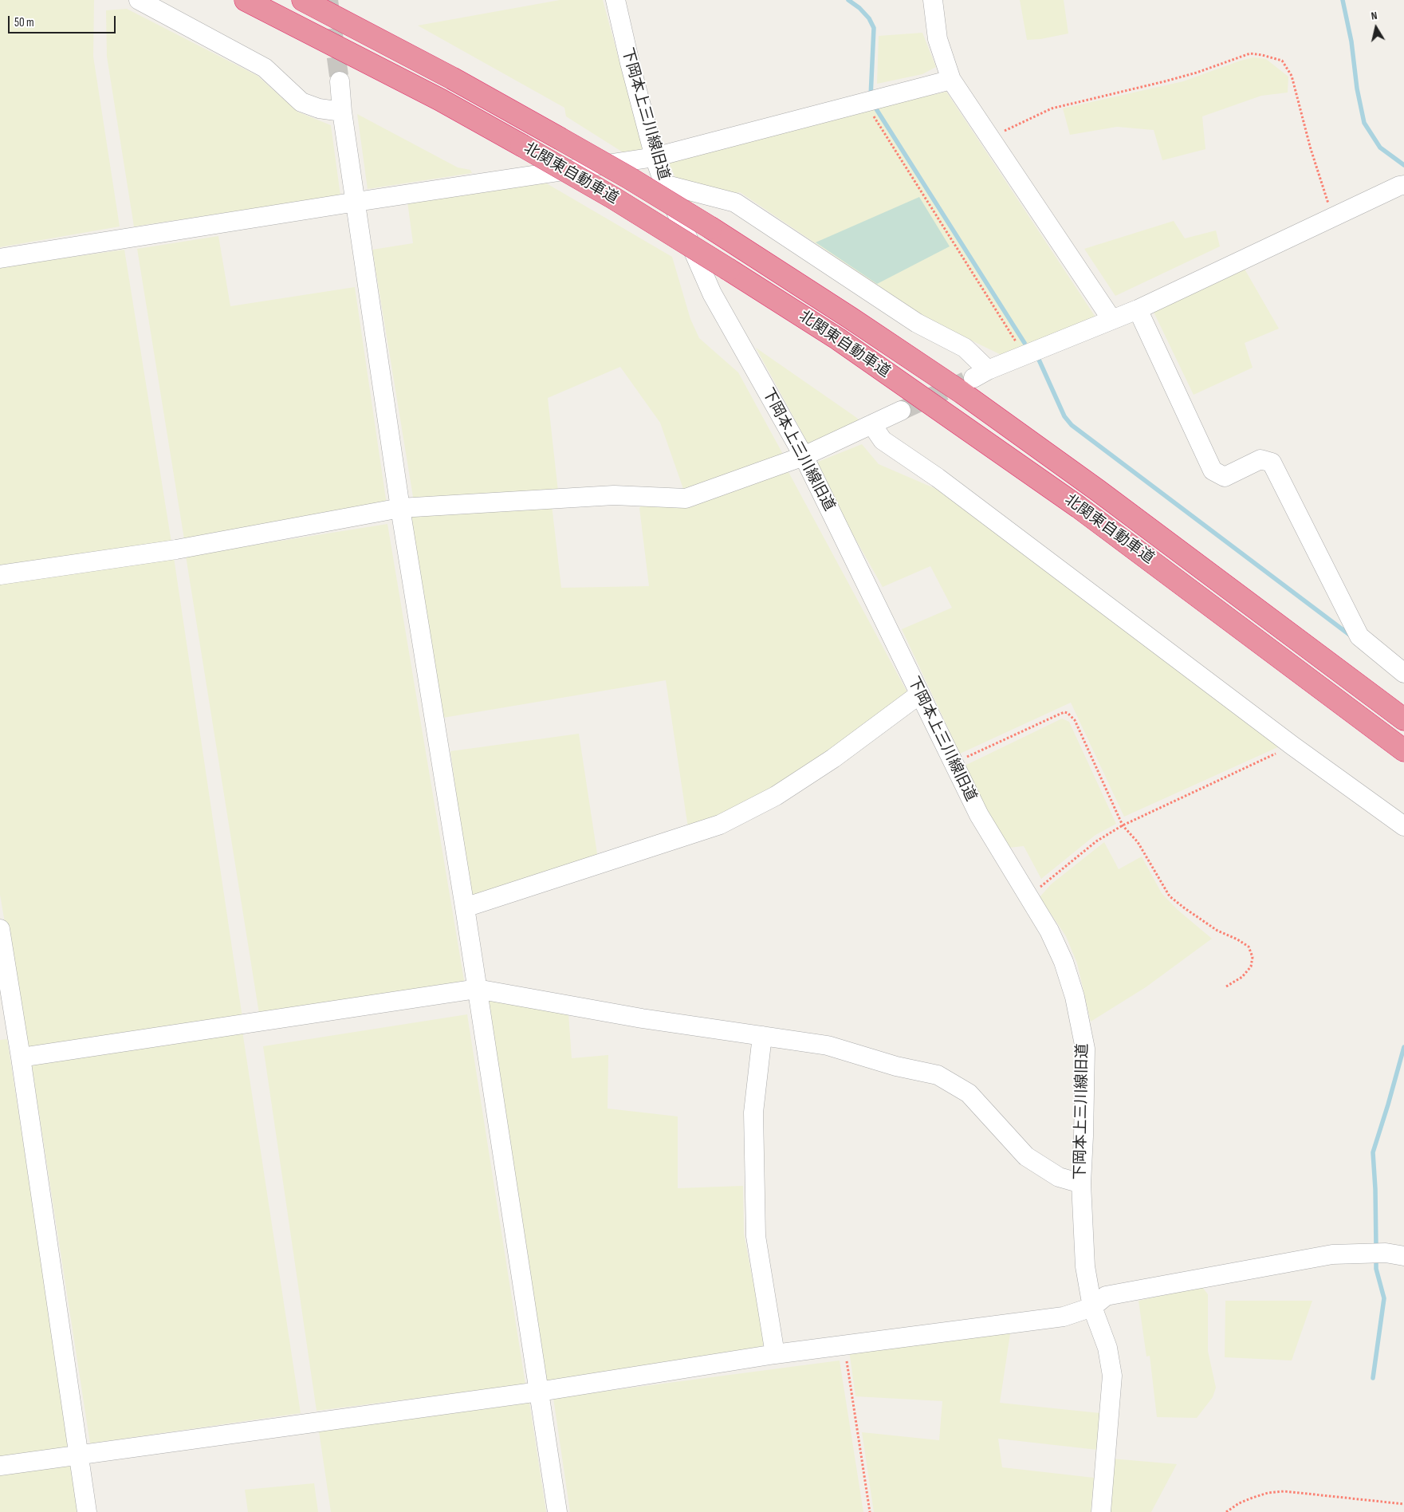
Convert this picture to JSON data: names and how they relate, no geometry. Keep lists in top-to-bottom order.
{
  "streets": {
    "highway": ["北関東自動車道"],
    "street": ["下岡本上三川線旧道"]
  },
  "scale_bar": "50 m",
  "north": "top"
}
